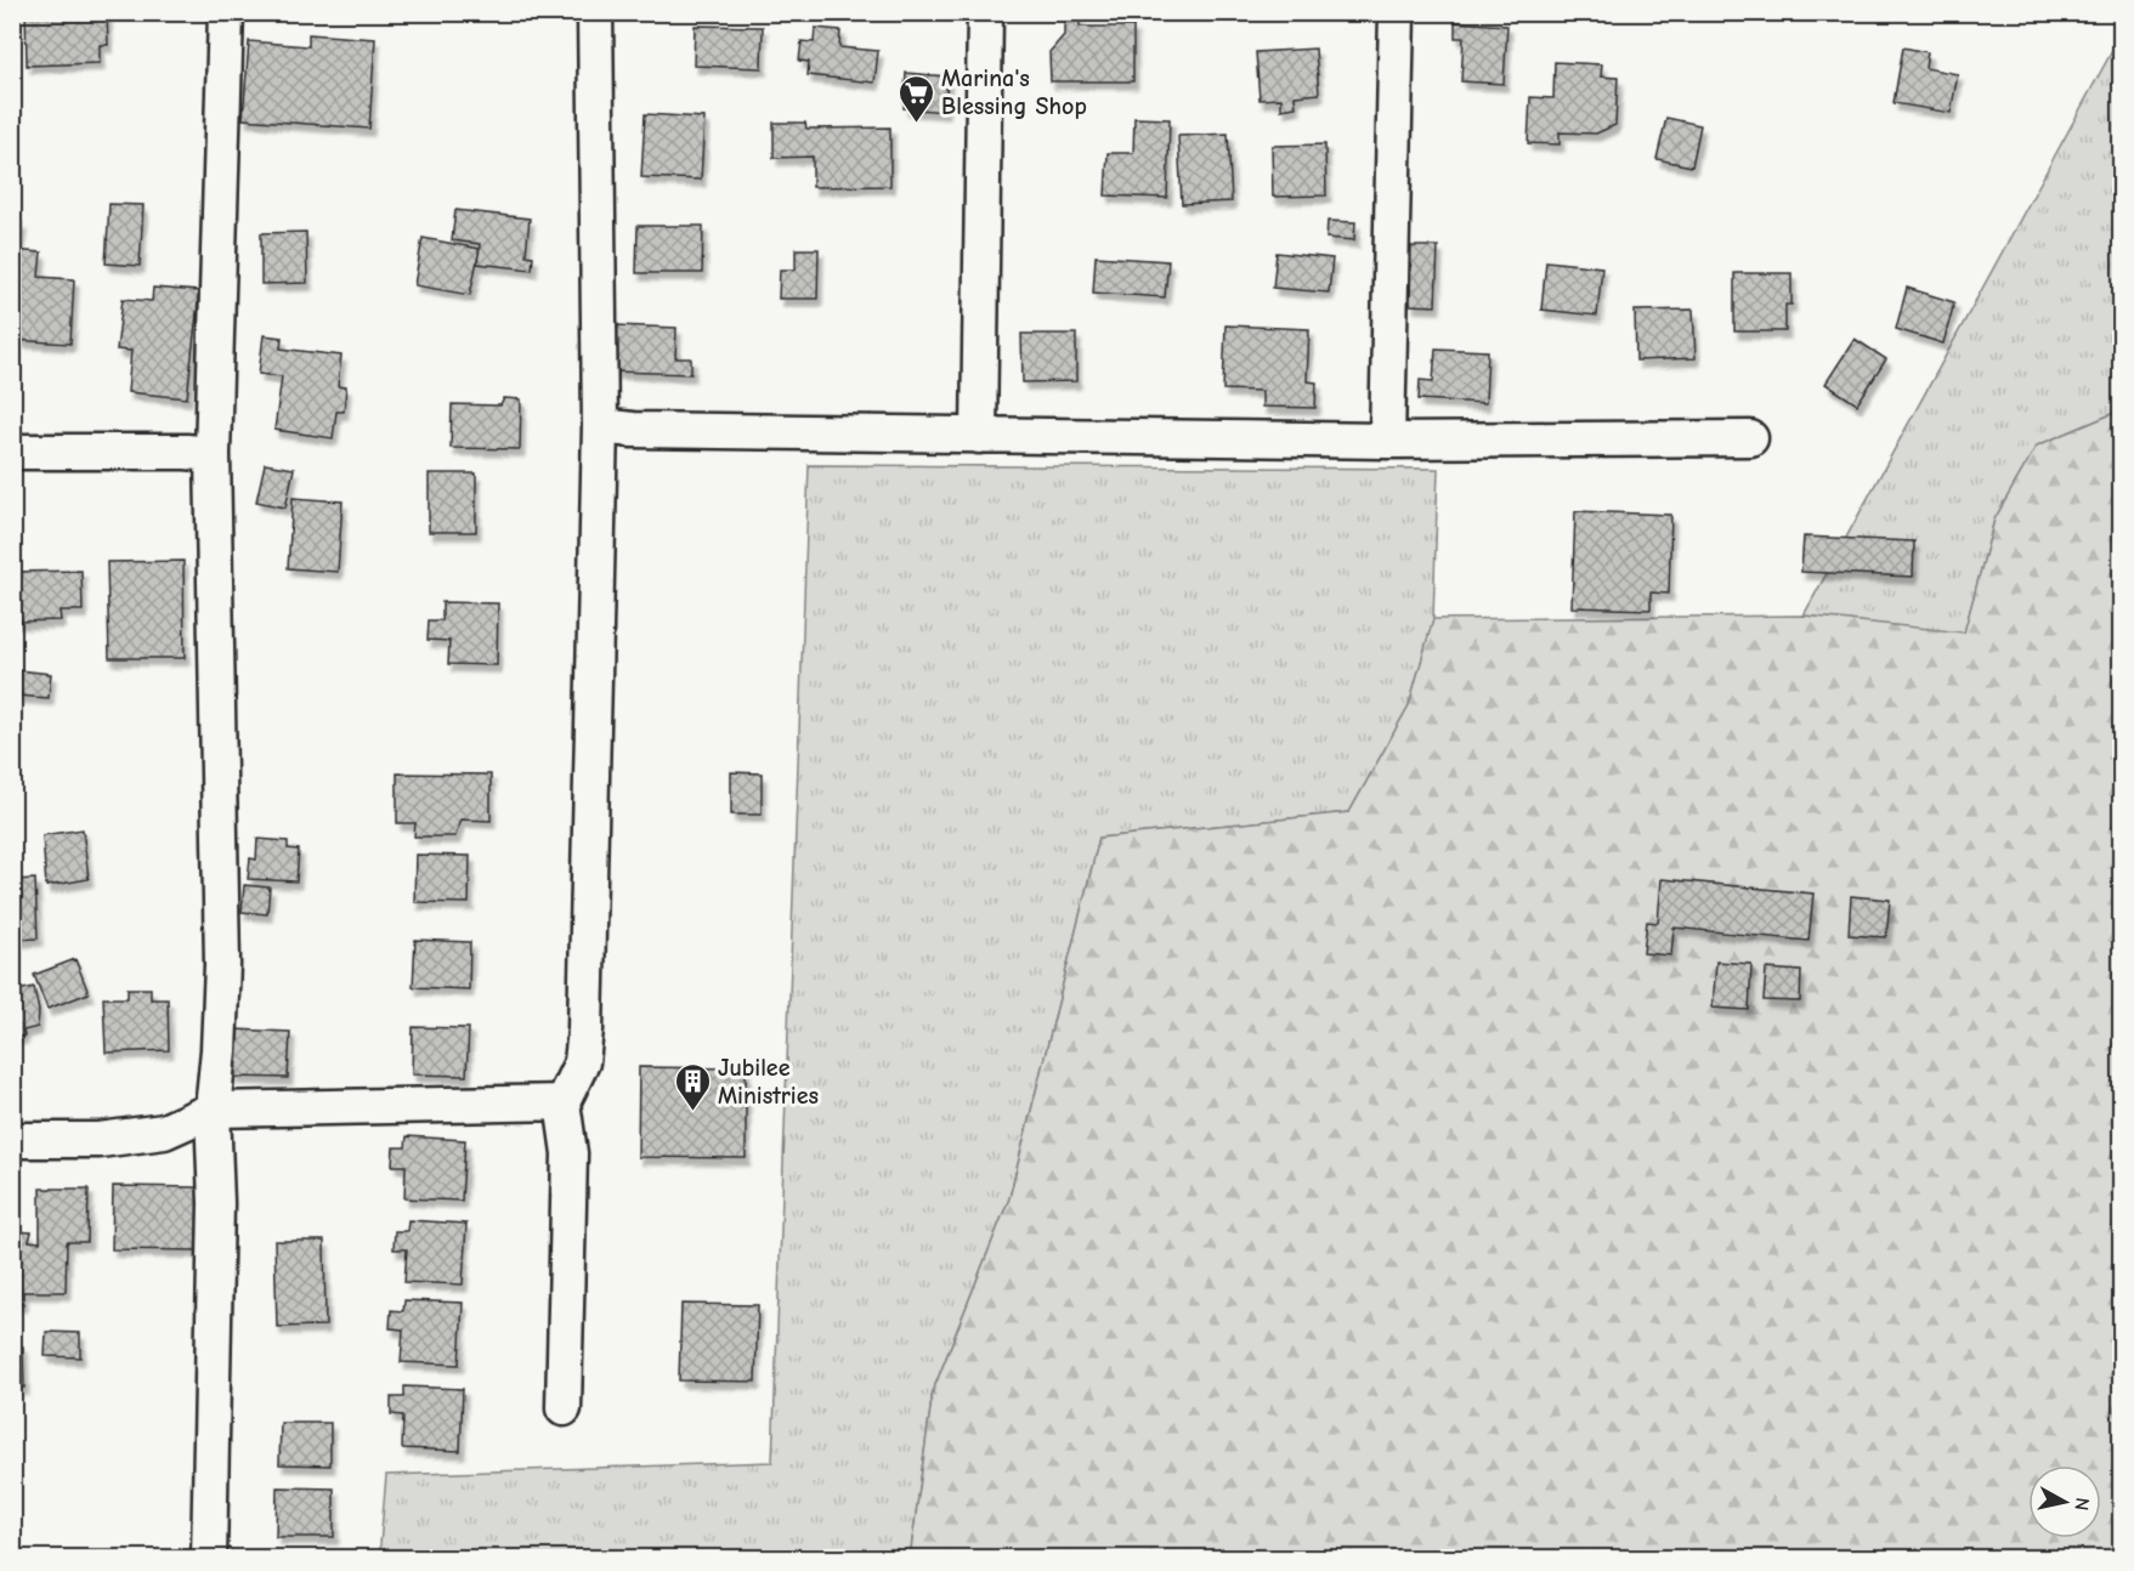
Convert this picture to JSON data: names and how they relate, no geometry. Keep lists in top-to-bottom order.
{
  "places": {
    "supermarket": ["Marina's Blessing Shop"],
    "building": ["Jubilee Ministries"]
  },
  "north": "right"
}
